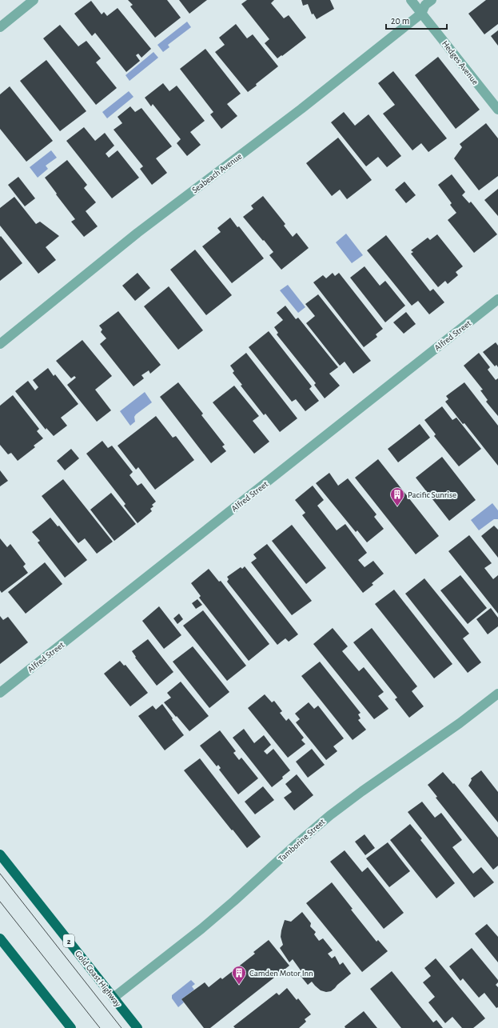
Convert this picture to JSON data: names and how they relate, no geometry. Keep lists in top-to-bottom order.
{
  "streets": {
    "highway": ["2", "Gold Coast Highway"],
    "street": [
      "Hedges Avenue",
      "Seabeach Avenue",
      "Alfred Street",
      "Tamborine Street"
    ]
  },
  "crossings": [
    ["Hedges Avenue", "Seabeach Avenue"],
    ["Tamborine Street", "Gold Coast Highway"]
  ],
  "places": {
    "building": ["Pacific Sunrise", "Camden Motor Inn"]
  },
  "scale_bar": "20 m"
}
